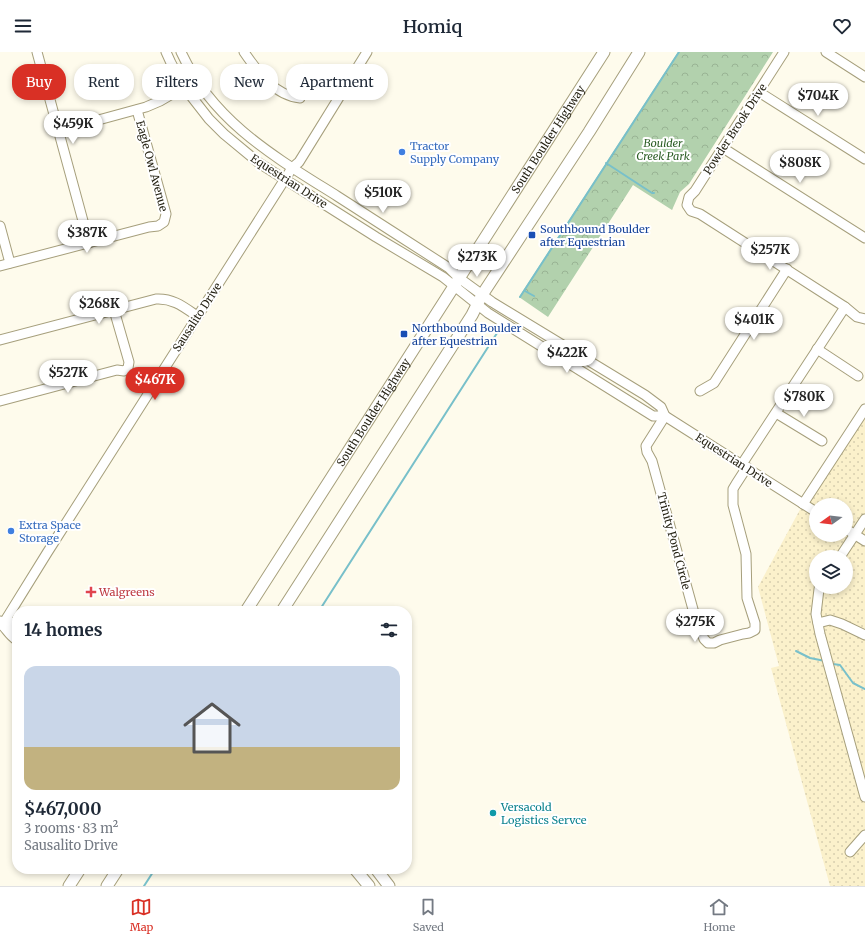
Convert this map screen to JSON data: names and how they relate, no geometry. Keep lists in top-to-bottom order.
{
  "streets": {
    "main road": ["South Boulder Highway"],
    "street": [
      "Powder Brook Drive",
      "Eagle Owl Avenue",
      "Equestrian Drive",
      "Sausalito Drive",
      "Trinity Pond Circle"
    ]
  },
  "crossings": [
    ["South Boulder Highway", "Equestrian Drive"],
    ["Equestrian Drive", "Sausalito Drive"],
    ["Equestrian Drive", "Trinity Pond Circle"]
  ],
  "parks": ["Boulder Creek Park"],
  "places": {
    "other": ["Tractor Supply Company", "Extra Space Storage", "Versacold Logistics Servce"],
    "transit": ["Southbound Boulder after Equestrian", "Northbound Boulder after Equestrian"],
    "health": ["Walgreens"]
  },
  "north": "left",
  "page": {
    "header": "Homiq",
    "chip": [
      "Buy",
      "Rent",
      "Filters",
      "New",
      "Apartment"
    ],
    "price": [
      "$704K",
      "$459K",
      "$808K",
      "$510K",
      "$387K",
      "$257K",
      "$273K",
      "$268K",
      "$401K",
      "$422K",
      "$527K",
      "$467K",
      "$780K",
      "$275K"
    ],
    "heading": "14 homes",
    "list": [
      {
        "name": "$467,000",
        "note": "3 rooms · 83 m² · Sausalito Drive"
      }
    ],
    "tabs": ["Map", "Saved", "Home"]
  }
}
